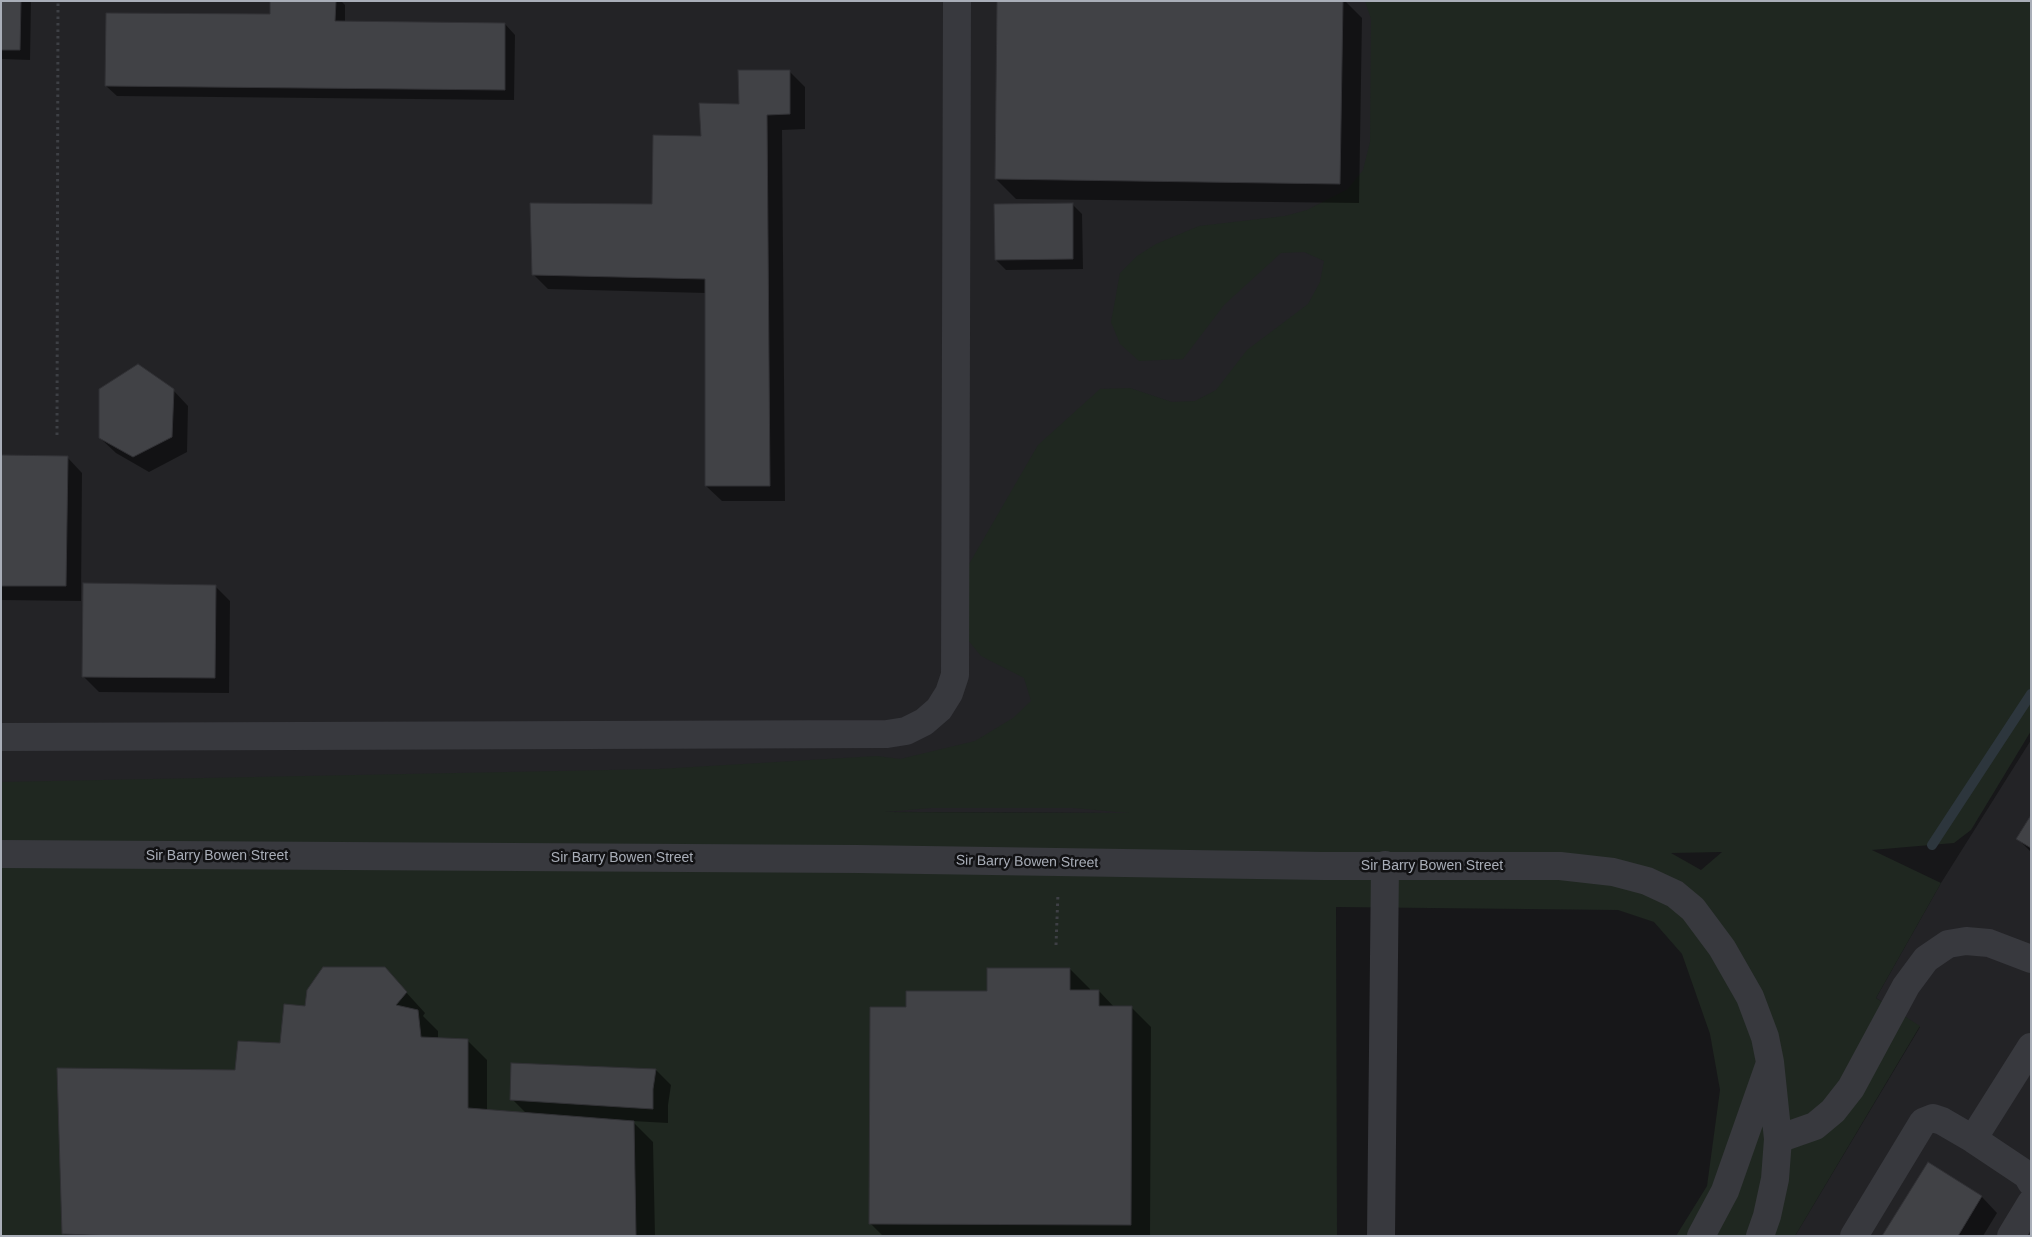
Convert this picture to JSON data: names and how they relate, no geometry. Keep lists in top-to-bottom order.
{
  "streets": {
    "street": ["Sir Barry Bowen Street"]
  }
}
